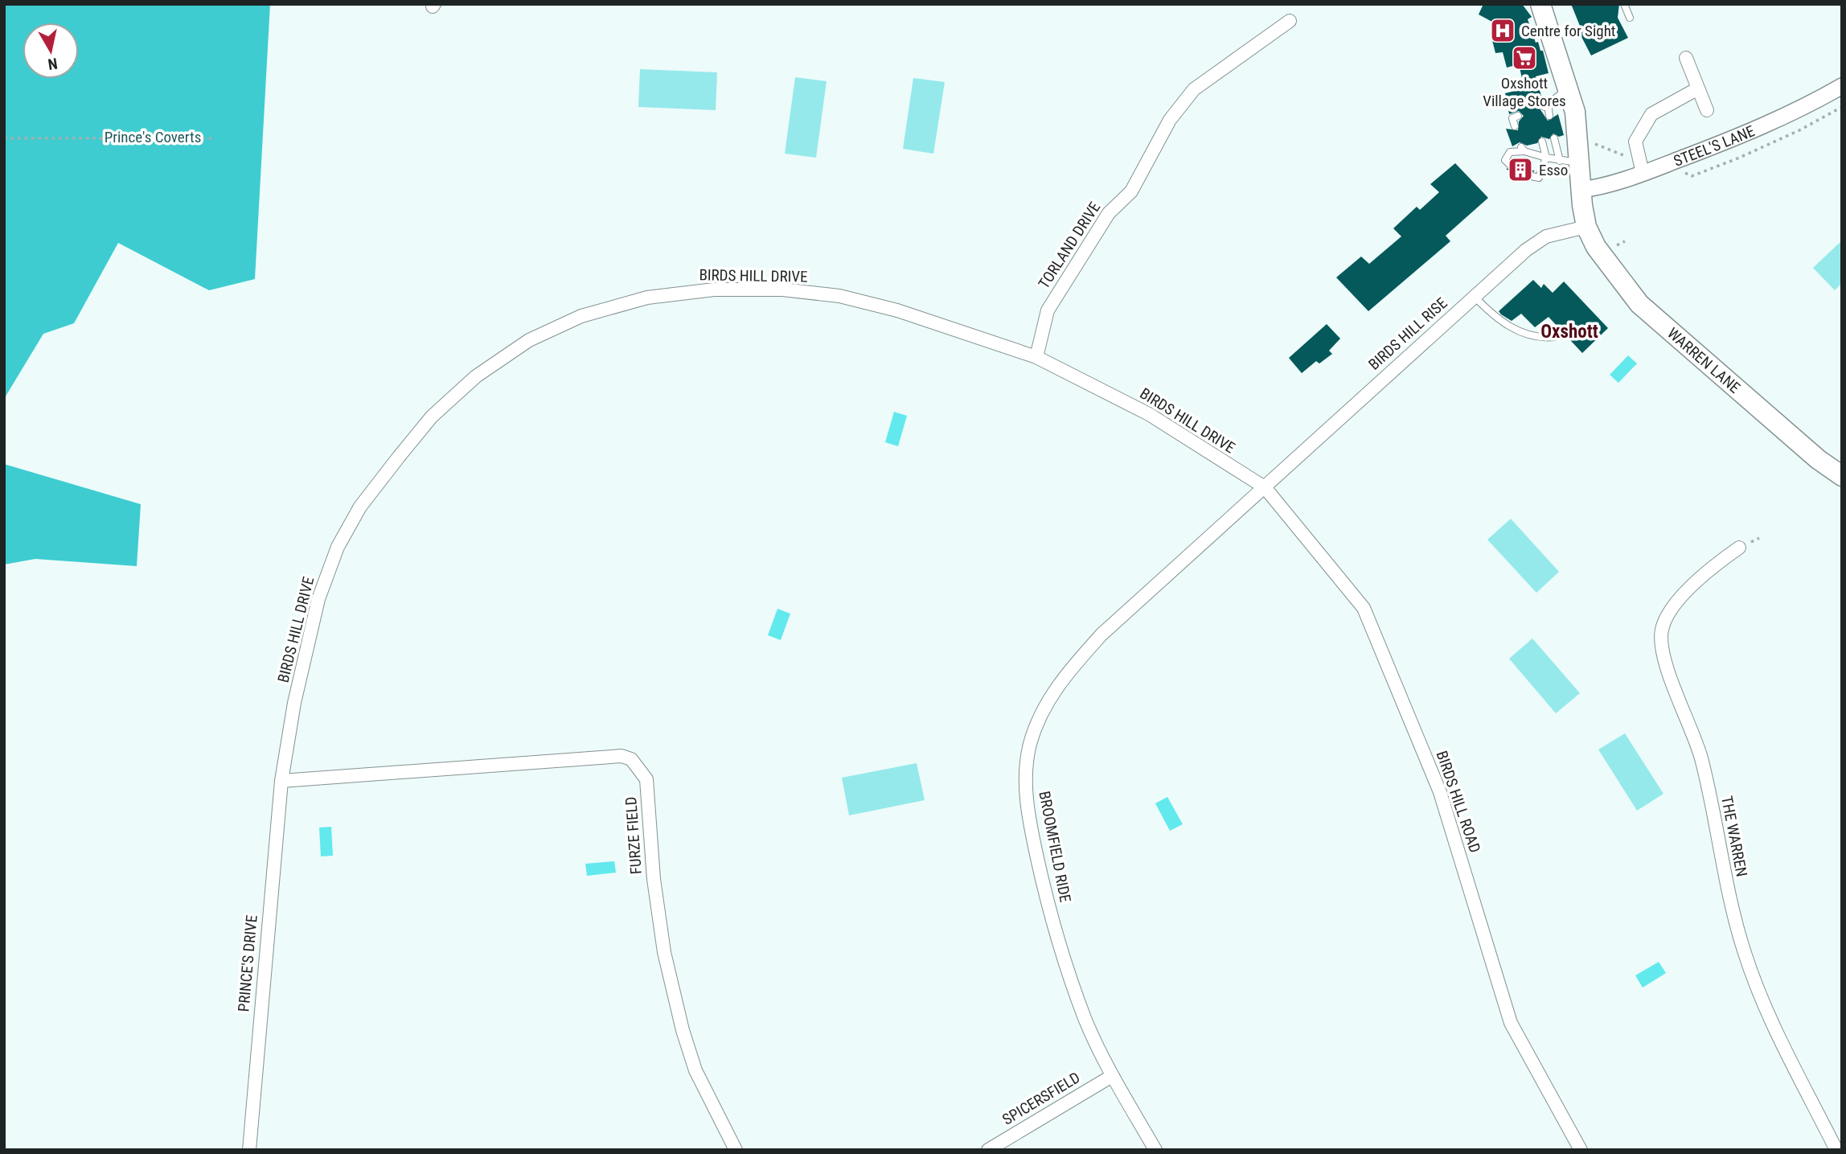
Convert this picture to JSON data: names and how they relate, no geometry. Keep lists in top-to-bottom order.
{
  "streets": {
    "main road": ["WARREN LANE"],
    "street": [
      "STEEL'S LANE",
      "TORLAND DRIVE",
      "BIRDS HILL DRIVE",
      "BIRDS HILL RISE",
      "BIRDS HILL ROAD",
      "FURZE FIELD",
      "THE WARREN",
      "BROOMFIELD RIDE",
      "PRINCE'S DRIVE",
      "SPICERSFIELD"
    ]
  },
  "crossings": [
    ["STEEL'S LANE", "WARREN LANE"],
    ["TORLAND DRIVE", "BIRDS HILL DRIVE"],
    ["BIRDS HILL DRIVE", "BIRDS HILL RISE"],
    ["BIRDS HILL DRIVE", "BIRDS HILL ROAD"],
    ["BIRDS HILL DRIVE", "FURZE FIELD"],
    ["BIRDS HILL DRIVE", "BROOMFIELD RIDE"],
    ["BIRDS HILL DRIVE", "PRINCE'S DRIVE"],
    ["BIRDS HILL RISE", "WARREN LANE"],
    ["BIRDS HILL RISE", "BIRDS HILL ROAD"],
    ["BIRDS HILL RISE", "BROOMFIELD RIDE"],
    ["BIRDS HILL ROAD", "BROOMFIELD RIDE"],
    ["FURZE FIELD", "PRINCE'S DRIVE"],
    ["BROOMFIELD RIDE", "SPICERSFIELD"]
  ],
  "districts": ["Oxshott"],
  "parks": ["Prince's Coverts"],
  "places": {
    "hospital": ["Centre for Sight"],
    "supermarket": ["Oxshott Village Stores"],
    "building": ["Esso"]
  },
  "north": "bottom"
}
